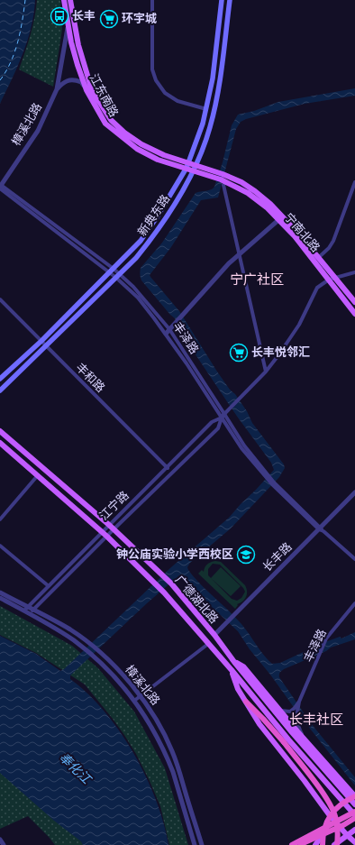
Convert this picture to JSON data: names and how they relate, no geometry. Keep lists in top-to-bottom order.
{
  "streets": {
    "main road": [
      "江东南路",
      "新典东路",
      "宁南北路",
      "广德湖北路"
    ],
    "street": [
      "樟溪北路",
      "丰泽路",
      "丰和路",
      "江宁路",
      "长丰路"
    ]
  },
  "crossings": [
    ["江东南路", "樟溪北路"],
    ["江东南路", "新典东路"],
    ["江东南路", "宁南北路"],
    ["樟溪北路", "丰泽路"],
    ["樟溪北路", "江宁路"],
    ["新典东路", "丰泽路"],
    ["新典东路", "丰和路"],
    ["丰泽路", "江宁路"],
    ["丰泽路", "长丰路"],
    ["丰和路", "江宁路"],
    ["江宁路", "广德湖北路"],
    ["长丰路", "广德湖北路"]
  ],
  "districts": ["宁广社区", "长丰社区"],
  "water": ["奉化江"],
  "places": {
    "bus stop": ["长丰"],
    "supermarket": ["环宇城", "长丰悦邻汇"],
    "school or university": ["钟公庙实验小学西校区"]
  }
}
